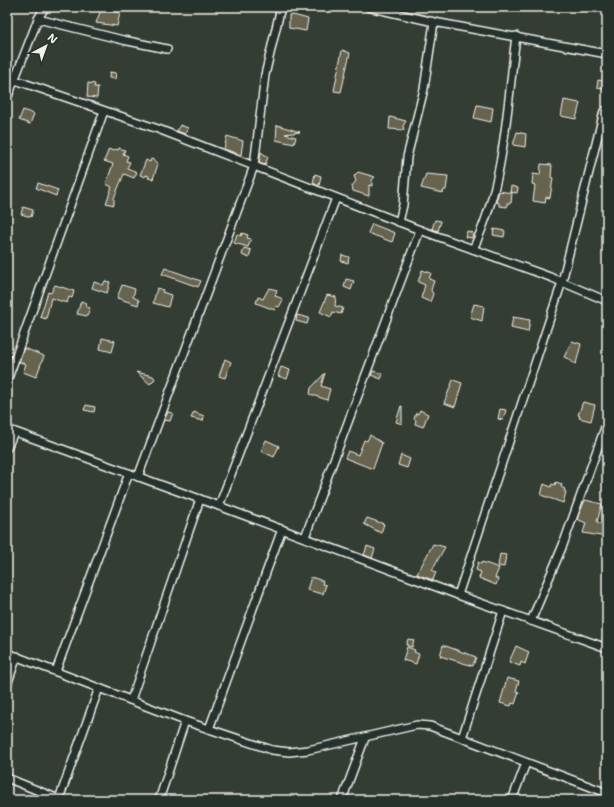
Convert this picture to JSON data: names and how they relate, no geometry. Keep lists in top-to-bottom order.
{
  "north": "top right"
}
